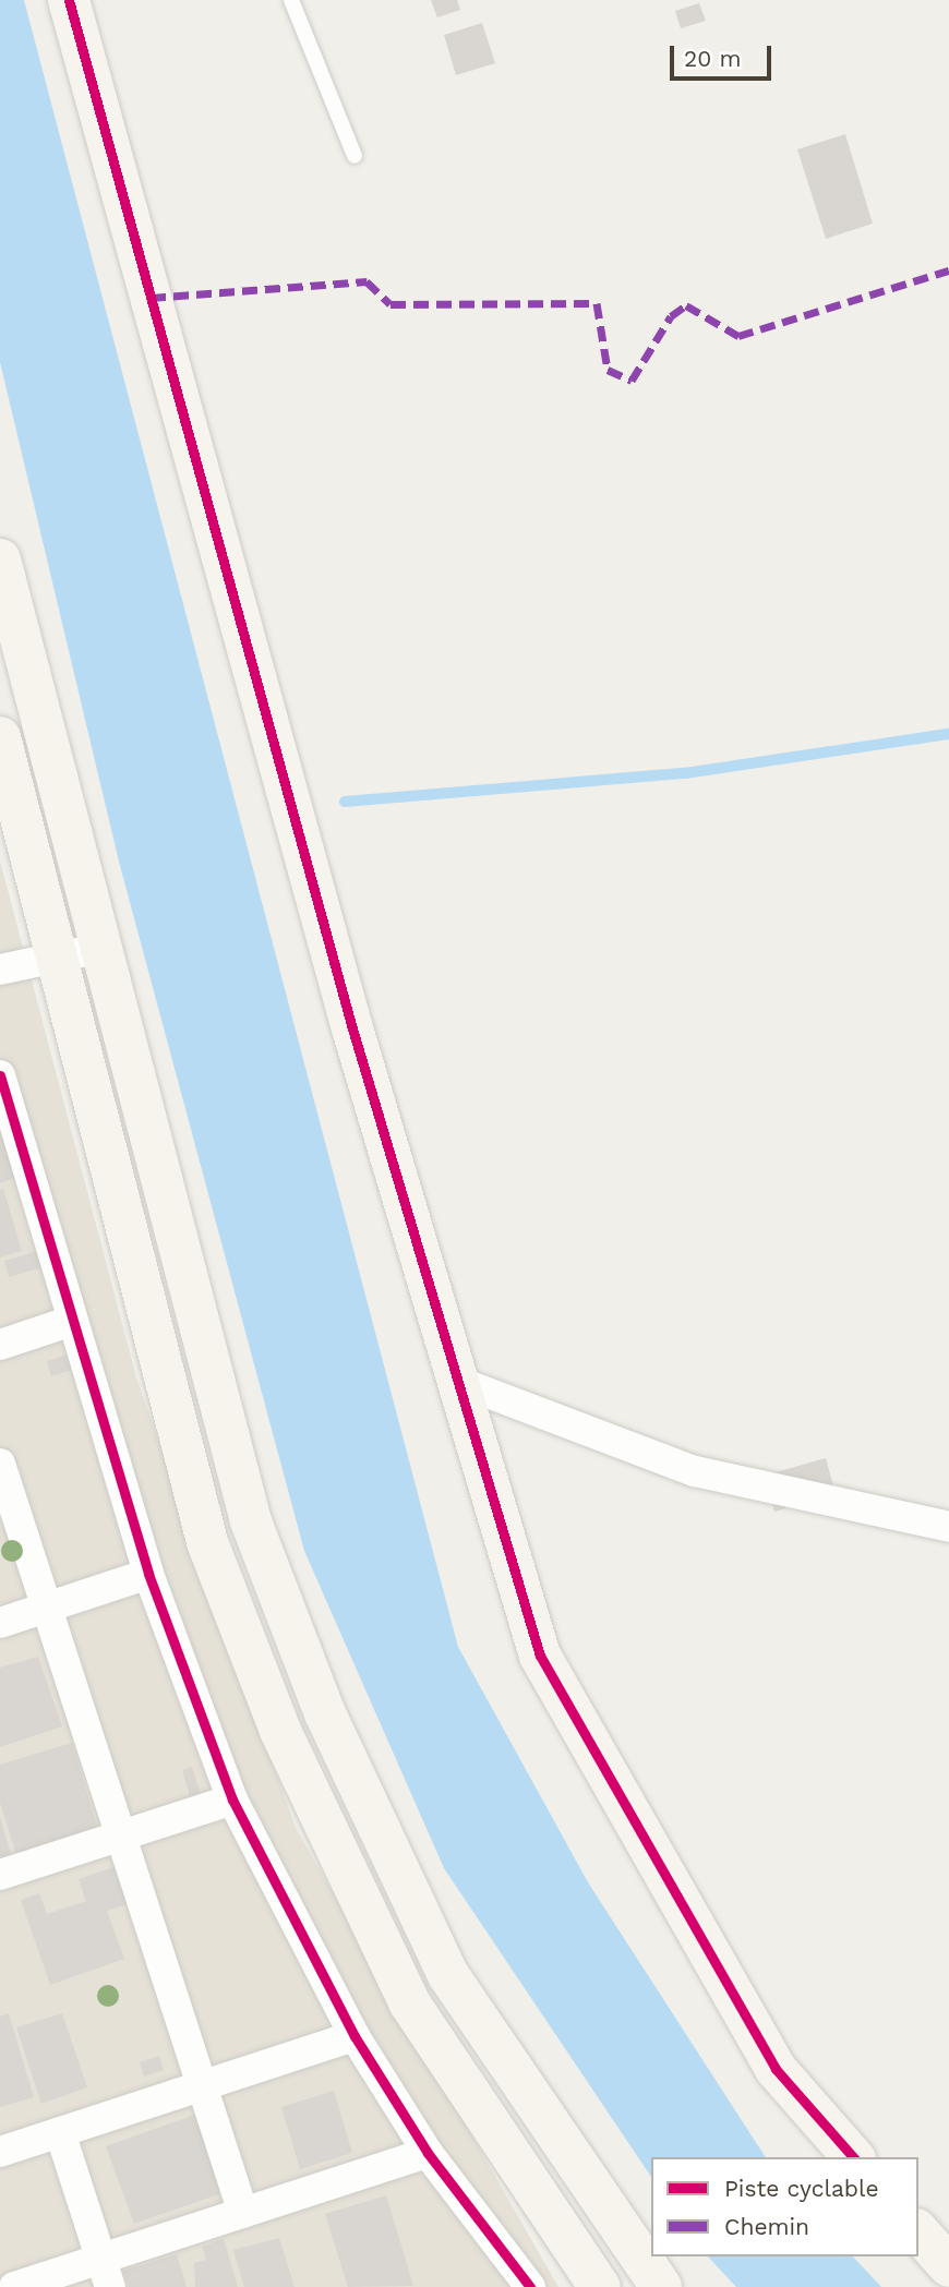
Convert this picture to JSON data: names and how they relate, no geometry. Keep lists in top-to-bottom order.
{
  "legend": ["Piste cyclable", "Chemin"],
  "scale_bar": "20 m"
}
